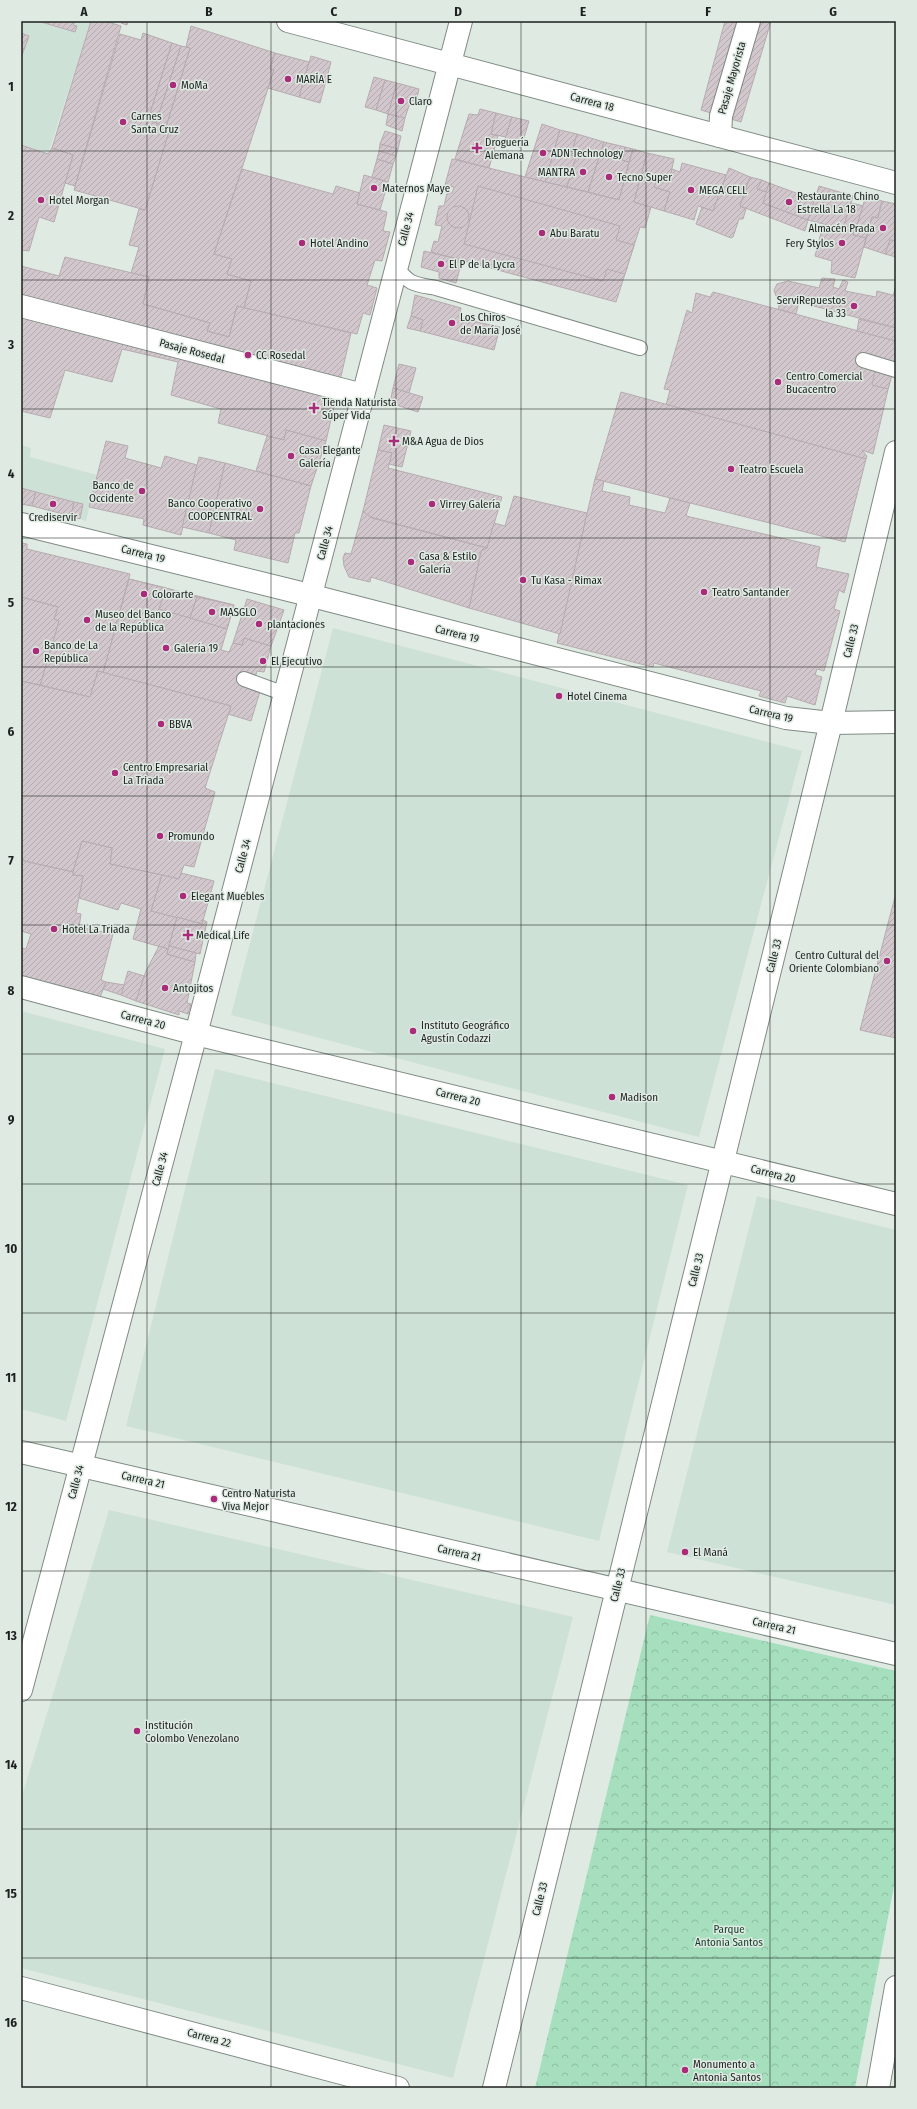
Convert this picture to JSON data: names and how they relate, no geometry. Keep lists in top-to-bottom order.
{
  "streets": {
    "street": [
      "Pasaje Mayorista",
      "Carrera 18",
      "Calle 34",
      "Pasaje Rosedal",
      "Carrera 19",
      "Calle 33",
      "Carrera 20",
      "Carrera 21",
      "Carrera 22"
    ]
  },
  "crossings": [
    ["Pasaje Mayorista", "Carrera 18"],
    ["Carrera 18", "Calle 34"],
    ["Calle 34", "Pasaje Rosedal"],
    ["Calle 34", "Carrera 19"],
    ["Calle 34", "Carrera 20"],
    ["Calle 34", "Carrera 21"],
    ["Carrera 19", "Calle 33"],
    ["Calle 33", "Carrera 20"],
    ["Calle 33", "Carrera 21"]
  ],
  "parks": ["Parque Antonia Santos"],
  "places": {
    "other": [
      "MARÍA E",
      "MoMa",
      "Claro",
      "Carnes Santa Cruz",
      "ADN Technology",
      "MANTRA",
      "Tecno Super",
      "Maternos Maye",
      "MEGA CELL",
      "Hotel Morgan",
      "Restaurante Chino Estrella La 18",
      "Almacén Prada",
      "Abu Baratu",
      "Hotel Andino",
      "Fery Stylos",
      "El P de la Lycra",
      "ServiRepuestos la 33",
      "Los Chiros de María José",
      "CC Rosedal",
      "Centro Comercial Bucacentro",
      "Casa Elegante Galería",
      "Teatro Escuela",
      "Banco de Occidente",
      "Crediservir",
      "Virrey Galería",
      "Banco Cooperativo COOPCENTRAL",
      "Casa & Estilo Galería",
      "Tu Kasa - Rimax",
      "Teatro Santander",
      "Colorarte",
      "MASGLO",
      "Museo del Banco de la República",
      "plantaciones",
      "Galería 19",
      "Banco de La República",
      "El Ejecutivo",
      "Hotel Cinema",
      "BBVA",
      "Centro Empresarial La Triada",
      "Promundo",
      "Elegant Muebles",
      "Hotel La Triada",
      "Centro Cultural del Oriente Colombiano",
      "Antojitos",
      "Instituto Geográfico Agustín Codazzi",
      "Madison",
      "Centro Naturista Viva Mejor",
      "El Maná",
      "Institución Colombo Venezolano",
      "Monumento a Antonia Santos"
    ],
    "health": [
      "Droguería Alemana",
      "Tienda Naturista Súper Vida",
      "M&A Agua de Dios",
      "Medical Life"
    ]
  },
  "grid": {
    "columns": [
      "A",
      "B",
      "C",
      "D",
      "E",
      "F",
      "G"
    ],
    "rows": [
      "1",
      "2",
      "3",
      "4",
      "5",
      "6",
      "7",
      "8",
      "9",
      "10",
      "11",
      "12",
      "13",
      "14",
      "15",
      "16"
    ]
  }
}
